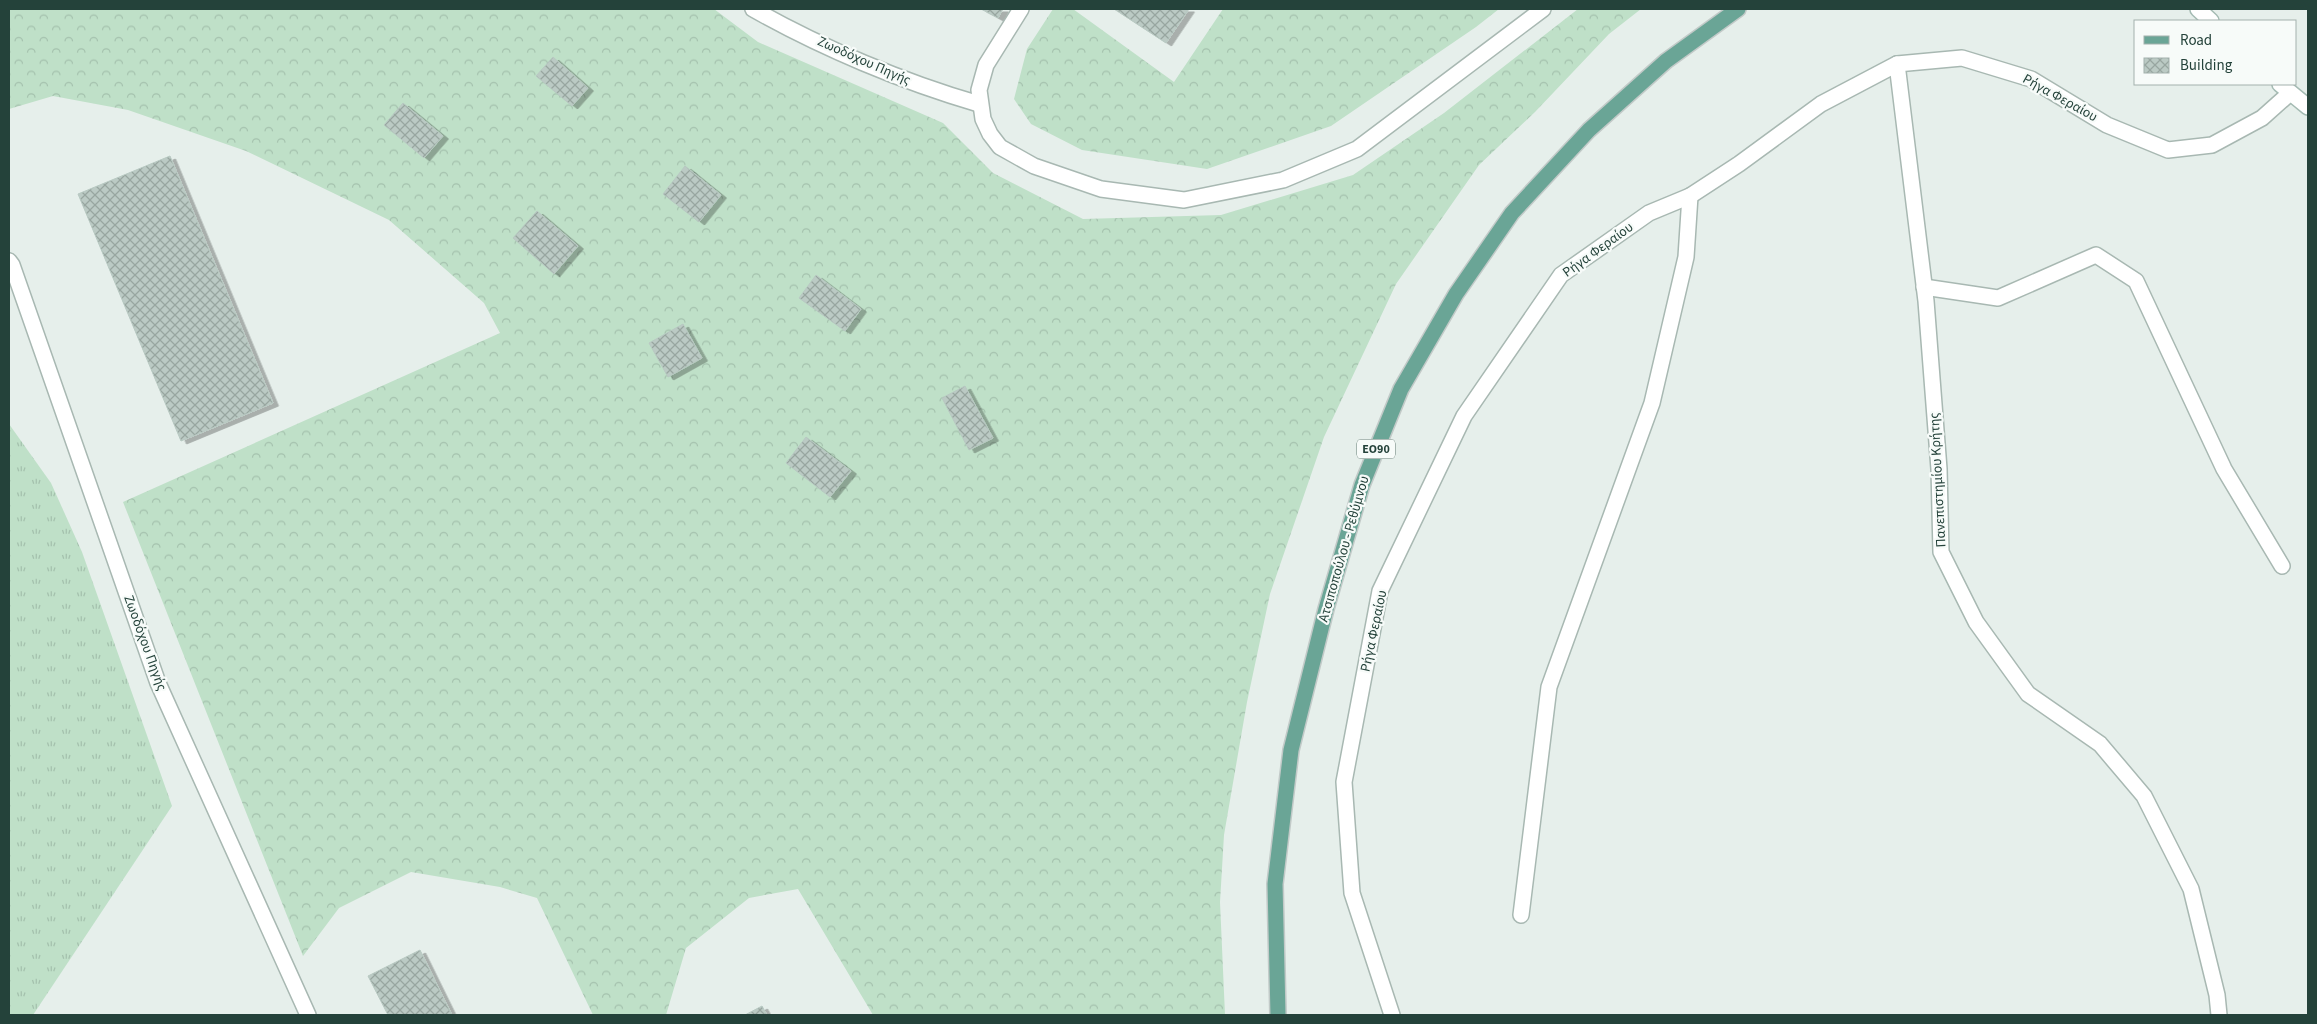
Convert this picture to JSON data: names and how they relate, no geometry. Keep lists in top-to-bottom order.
{
  "streets": {
    "main road": ["ΕΟ90", "Ατσιποπούλου - Ρεθύμνου"],
    "street": ["Ζωοδόχου Πηγής", "Ρήγα Φεραίου", "Πανεπιστημίου Κρήτης"]
  },
  "crossings": [
    ["Ρήγα Φεραίου", "Πανεπιστημίου Κρήτης"]
  ],
  "legend": ["Road", "Building"]
}
